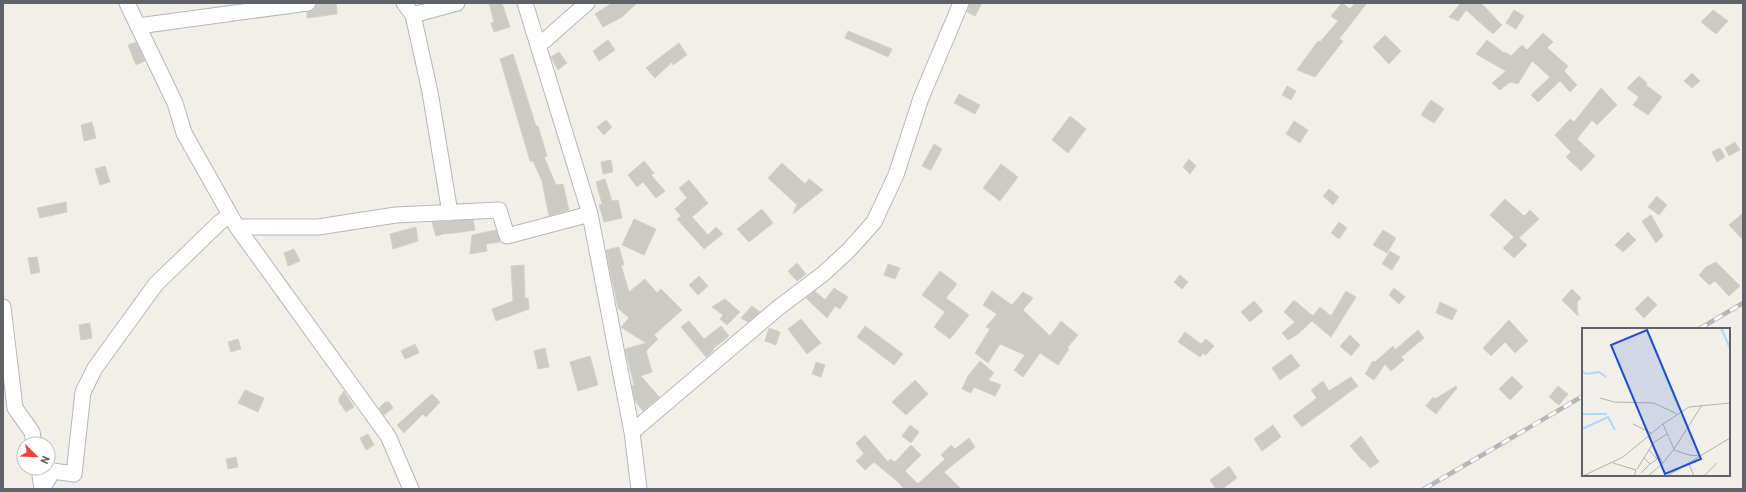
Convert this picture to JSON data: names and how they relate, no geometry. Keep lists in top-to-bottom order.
{
  "north": "bottom right"
}
